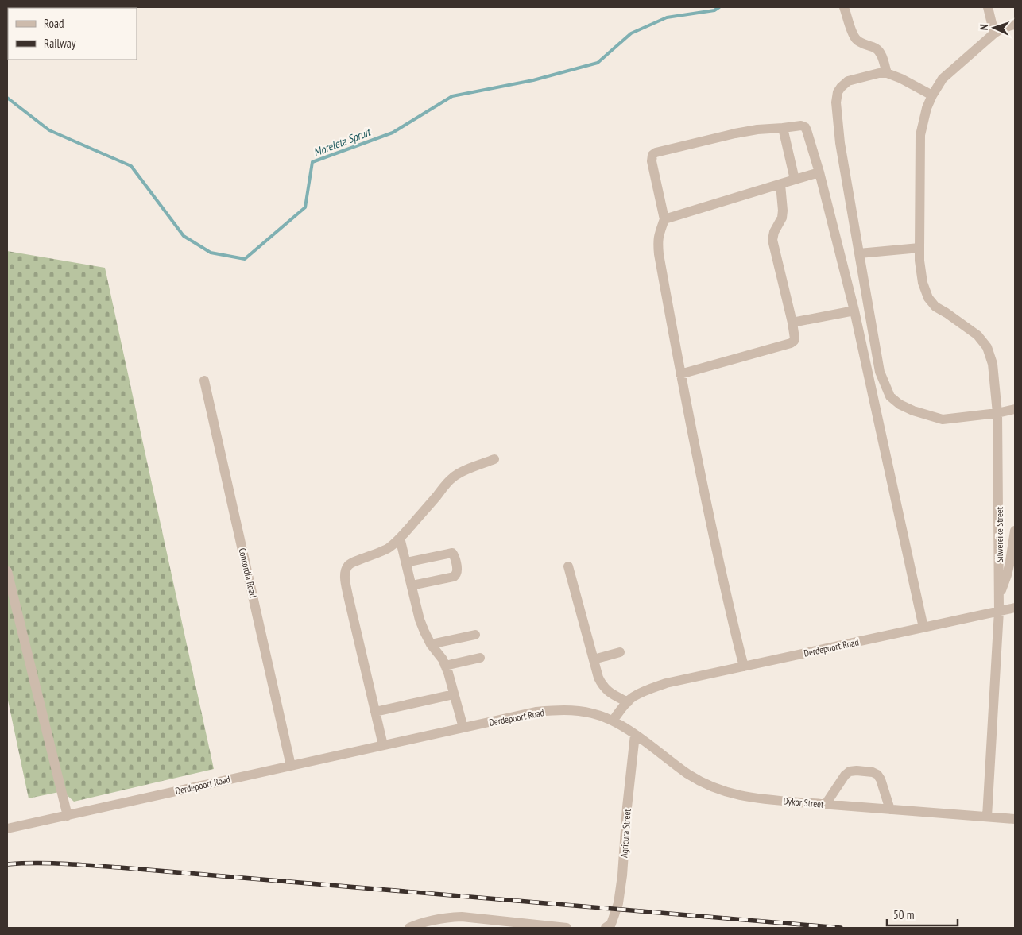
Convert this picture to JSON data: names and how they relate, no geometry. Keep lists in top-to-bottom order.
{
  "streets": {
    "street": [
      "Silwereike Street",
      "Concordia Road",
      "Derdepoort Road",
      "Dykor Street",
      "Agricura Street"
    ]
  },
  "crossings": [
    ["Silwereike Street", "Derdepoort Road"],
    ["Silwereike Street", "Dykor Street"],
    ["Concordia Road", "Derdepoort Road"],
    ["Derdepoort Road", "Dykor Street"],
    ["Dykor Street", "Agricura Street"]
  ],
  "water": ["Moreleta Spruit"],
  "legend": ["Road", "Railway"],
  "scale_bar": "50 m",
  "north": "left"
}
